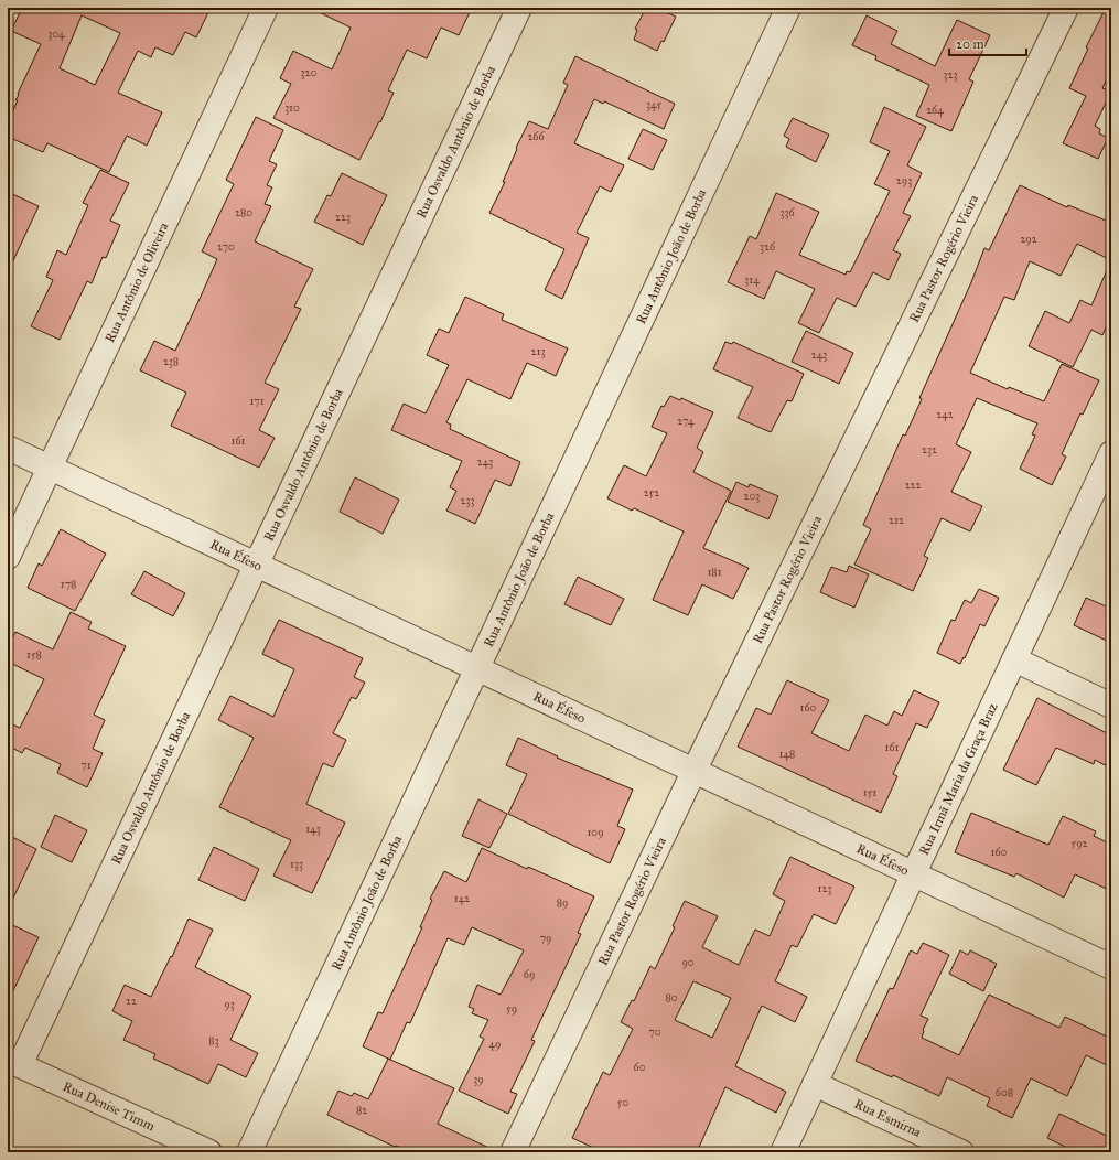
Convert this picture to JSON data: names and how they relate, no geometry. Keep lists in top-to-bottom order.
{
  "streets": {
    "street": [
      "Rua Osvaldo Antônio de Borba",
      "Rua Antônio João de Borba",
      "Rua Pastor Rogério Vieira",
      "Rua Antônio de Oliveira",
      "Rua Éfeso",
      "Rua Irmã Maria da Graça Braz",
      "Rua Denise Timm",
      "Rua Esmirna"
    ]
  },
  "crossings": [
    ["Rua Osvaldo Antônio de Borba", "Rua Éfeso"],
    ["Rua Osvaldo Antônio de Borba", "Rua Denise Timm"],
    ["Rua Antônio João de Borba", "Rua Éfeso"],
    ["Rua Pastor Rogério Vieira", "Rua Éfeso"],
    ["Rua Antônio de Oliveira", "Rua Éfeso"],
    ["Rua Éfeso", "Rua Irmã Maria da Graça Braz"],
    ["Rua Irmã Maria da Graça Braz", "Rua Esmirna"]
  ],
  "house_numbers": [
    "304",
    "320",
    "323",
    "345",
    "310",
    "264",
    "266",
    "293",
    "280",
    "336",
    "223",
    "292",
    "270",
    "326",
    "314",
    "213",
    "243",
    "238",
    "171",
    "242",
    "274",
    "161",
    "232",
    "243",
    "222",
    "252",
    "203",
    "233",
    "212",
    "181",
    "178",
    "158",
    "160",
    "161",
    "148",
    "71",
    "151",
    "143",
    "109",
    "592",
    "160",
    "133",
    "123",
    "142",
    "89",
    "79",
    "90",
    "69",
    "80",
    "22",
    "93",
    "59",
    "70",
    "83",
    "49",
    "60",
    "39",
    "608",
    "50",
    "82"
  ],
  "scale_bar": "20 m"
}
